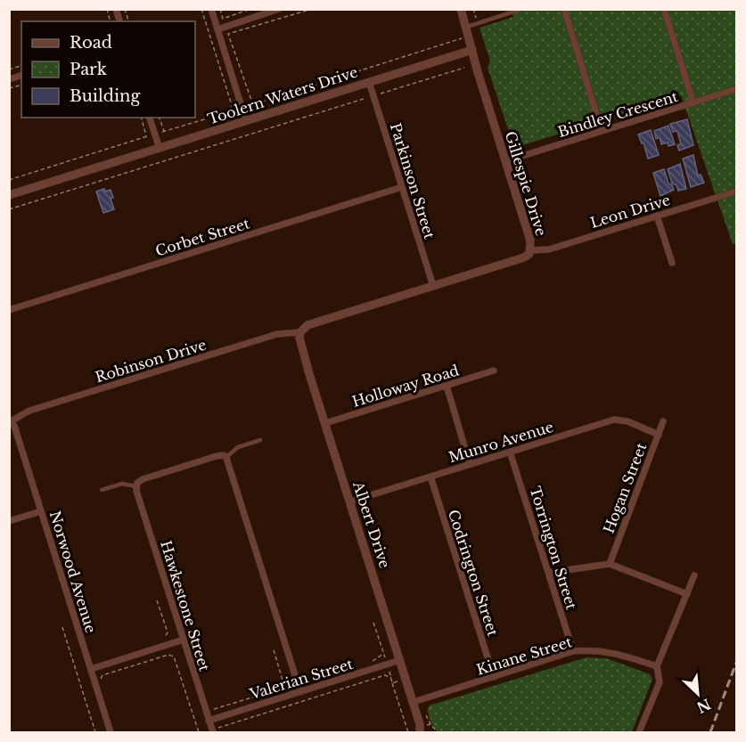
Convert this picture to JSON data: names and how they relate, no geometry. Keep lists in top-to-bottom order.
{
  "streets": {
    "street": [
      "Toolern Waters Drive",
      "Bindley Crescent",
      "Parkinson Street",
      "Gillespie Drive",
      "Leon Drive",
      "Corbet Street",
      "Robinson Drive",
      "Holloway Road",
      "Munro Avenue",
      "Hogan Street",
      "Albert Drive",
      "Torrington Street",
      "Norwood Avenue",
      "Codrington Street",
      "Hawkestone Street",
      "Kinane Street",
      "Valerian Street"
    ]
  },
  "crossings": [
    ["Toolern Waters Drive", "Parkinson Street"],
    ["Toolern Waters Drive", "Gillespie Drive"],
    ["Bindley Crescent", "Gillespie Drive"],
    ["Parkinson Street", "Gillespie Drive"],
    ["Parkinson Street", "Corbet Street"],
    ["Gillespie Drive", "Leon Drive"],
    ["Gillespie Drive", "Robinson Drive"],
    ["Gillespie Drive", "Albert Drive"],
    ["Robinson Drive", "Albert Drive"],
    ["Robinson Drive", "Norwood Avenue"],
    ["Holloway Road", "Albert Drive"],
    ["Munro Avenue", "Hogan Street"],
    ["Munro Avenue", "Albert Drive"],
    ["Munro Avenue", "Torrington Street"],
    ["Munro Avenue", "Codrington Street"],
    ["Albert Drive", "Kinane Street"],
    ["Albert Drive", "Valerian Street"],
    ["Torrington Street", "Kinane Street"],
    ["Codrington Street", "Kinane Street"],
    ["Hawkestone Street", "Valerian Street"]
  ],
  "legend": ["Road", "Park", "Building"],
  "north": "bottom right"
}
